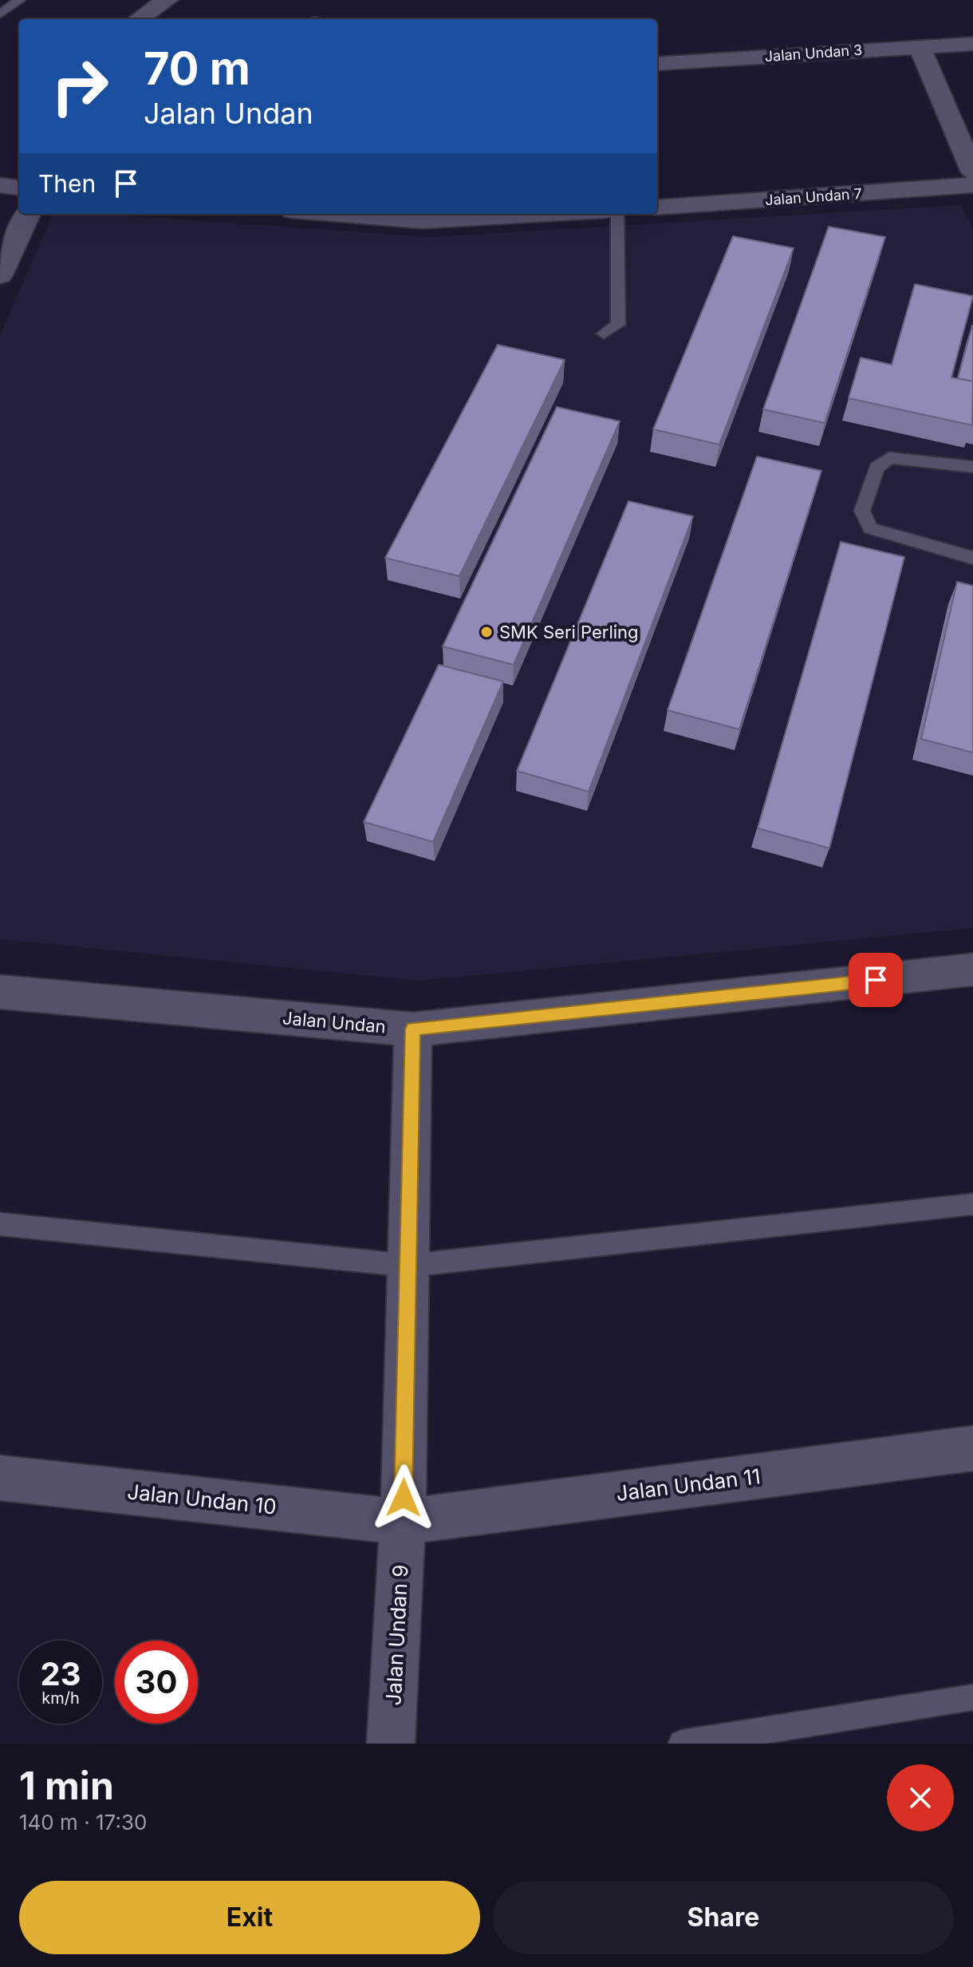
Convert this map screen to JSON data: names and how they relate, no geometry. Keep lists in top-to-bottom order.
{
  "streets": {
    "street": [
      "Jalan Undan 3",
      "Jalan Undan 7",
      "Jalan Undan",
      "Jalan Undan 11",
      "Jalan Undan 10",
      "Jalan Undan 9"
    ]
  },
  "crossings": [
    ["Jalan Undan", "Jalan Undan 9"],
    ["Jalan Undan 11", "Jalan Undan 10"],
    ["Jalan Undan 11", "Jalan Undan 9"],
    ["Jalan Undan 10", "Jalan Undan 9"]
  ],
  "places": ["SMK Seri Perling"],
  "page": {
    "turn": ["70 m", "Jalan Undan"],
    "then": "Then",
    "speed": "23 km/h",
    "limit": "30",
    "heading": ["1 min", "140 m · 17:30"],
    "buttons": ["Exit", "Share"]
  }
}
